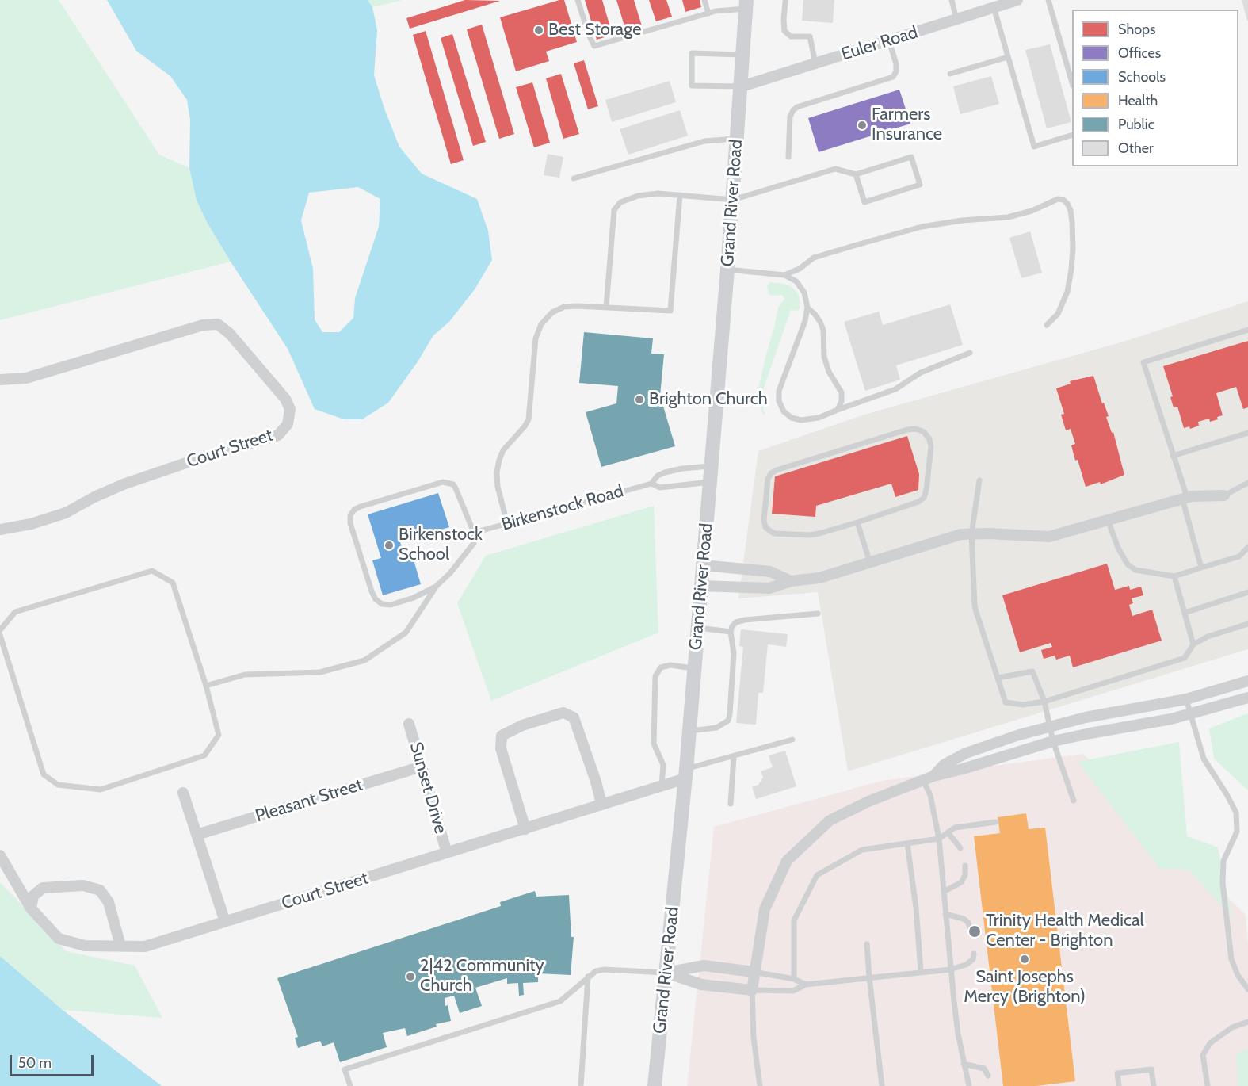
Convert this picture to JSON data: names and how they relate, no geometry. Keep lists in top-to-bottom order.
{
  "streets": {
    "main road": ["Grand River Road"],
    "street": [
      "Euler Road",
      "Court Street",
      "Sunset Drive",
      "Pleasant Street"
    ],
    "lane": ["Birkenstock Road"]
  },
  "crossings": [
    ["Euler Road", "Grand River Road"],
    ["Grand River Road", "Court Street"],
    ["Grand River Road", "Birkenstock Road"],
    ["Court Street", "Sunset Drive"],
    ["Sunset Drive", "Pleasant Street"]
  ],
  "places": [
    "Best Storage",
    "Farmers Insurance",
    "Brighton Church",
    "Birkenstock School",
    "Trinity Health Medical Center - Brighton",
    "Saint Josephs Mercy (Brighton)",
    "2|42 Community Church"
  ],
  "legend": [
    "Shops",
    "Offices",
    "Schools",
    "Health",
    "Public",
    "Other"
  ],
  "scale_bar": "50 m"
}
